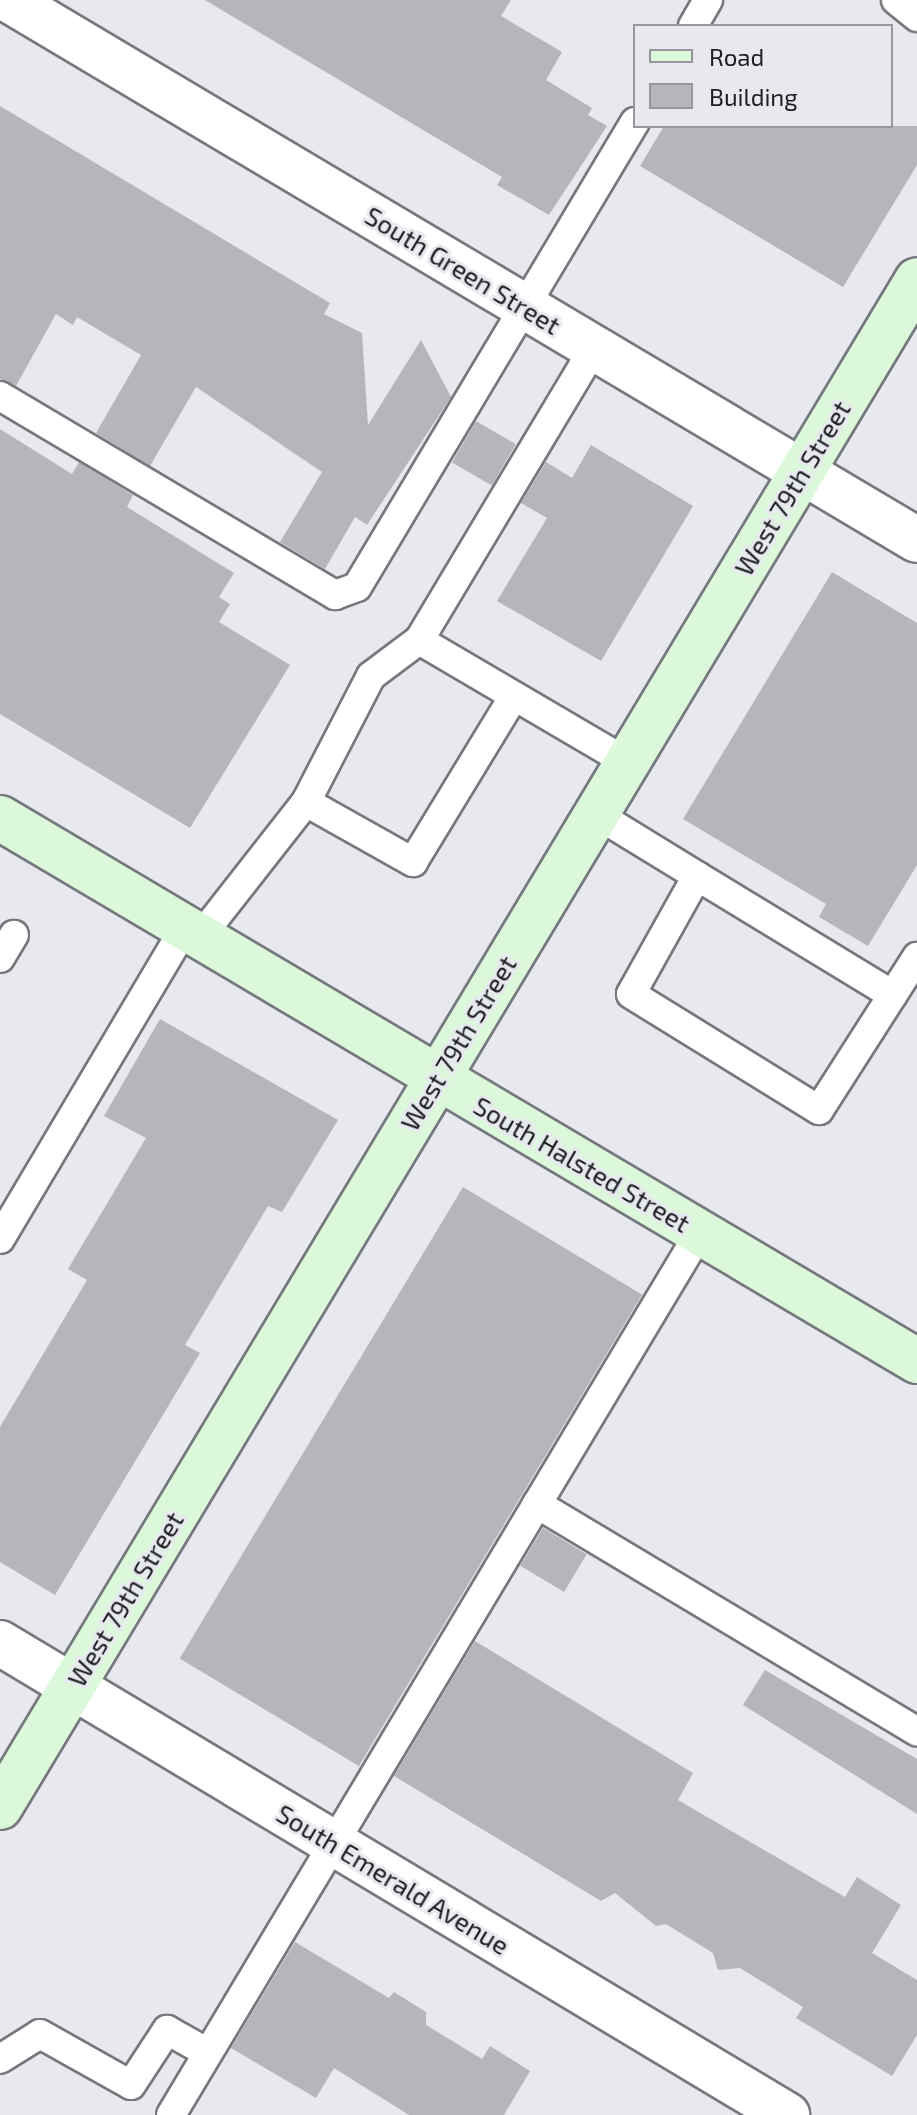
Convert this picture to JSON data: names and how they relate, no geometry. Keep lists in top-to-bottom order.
{
  "streets": {
    "main road": ["West 79th Street", "South Halsted Street"],
    "street": ["South Green Street", "South Emerald Avenue"]
  },
  "crossings": [
    ["South Green Street", "West 79th Street"],
    ["West 79th Street", "South Halsted Street"],
    ["West 79th Street", "South Emerald Avenue"]
  ],
  "legend": ["Road", "Building"]
}
